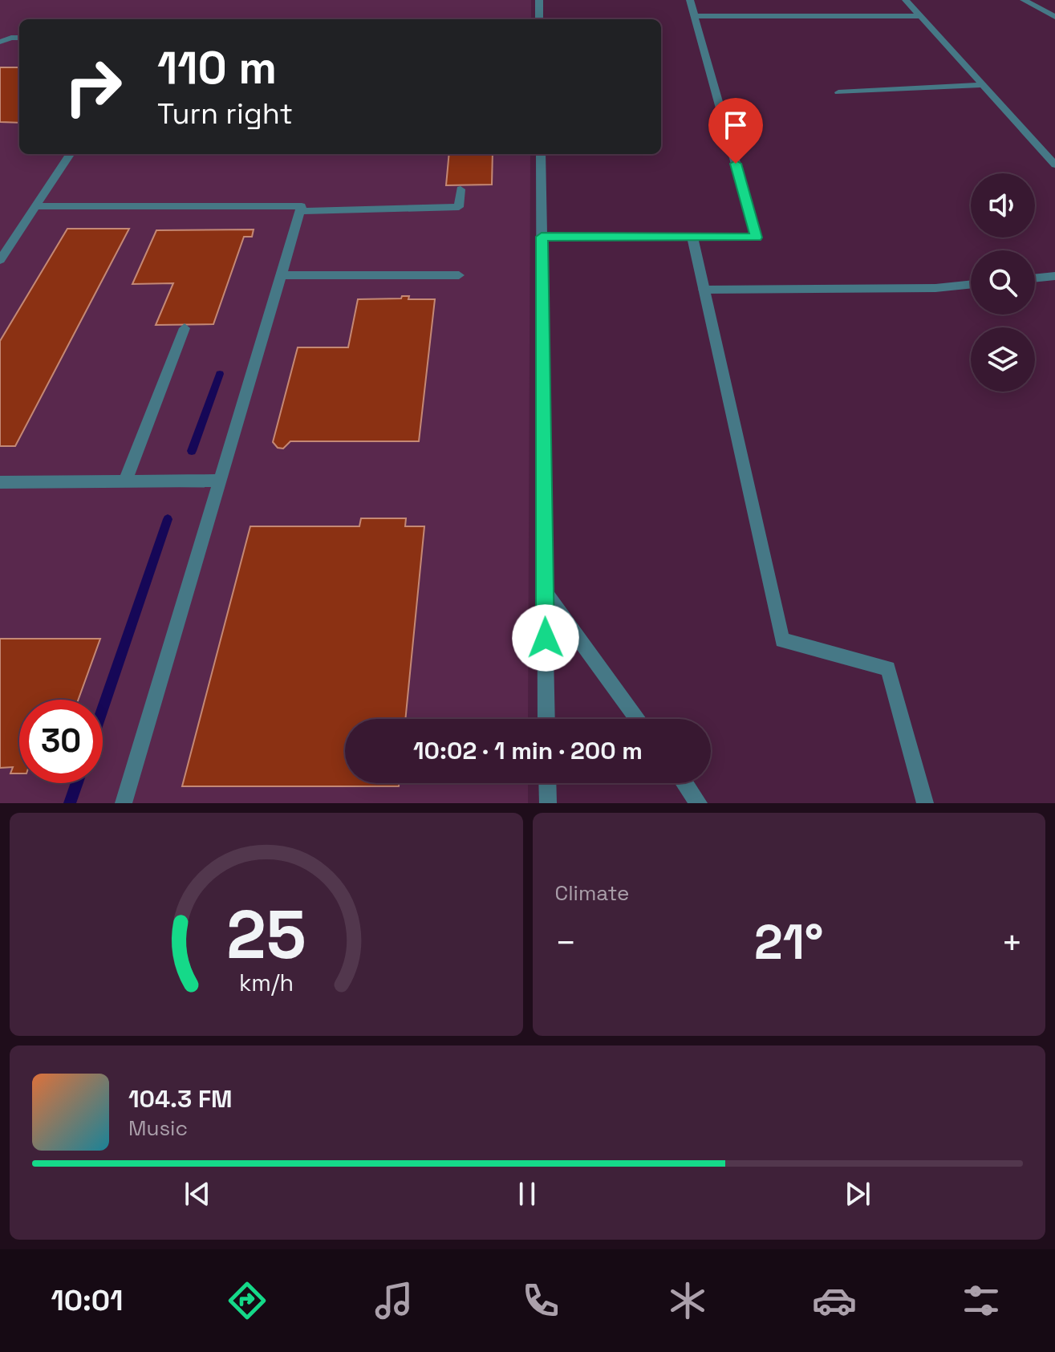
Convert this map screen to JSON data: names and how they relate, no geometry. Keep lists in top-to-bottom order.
{
  "page": {
    "turn": ["110 m", "Turn right"],
    "limit": "30",
    "trip": "10:02 · 1 min · 200 m",
    "tile": "Climate",
    "heat": ["−", "21°", "+"],
    "song": ["104.3 FM", "Music"],
    "tabs": "10:01",
    "gauge": ["25", "km/h"]
  }
}
